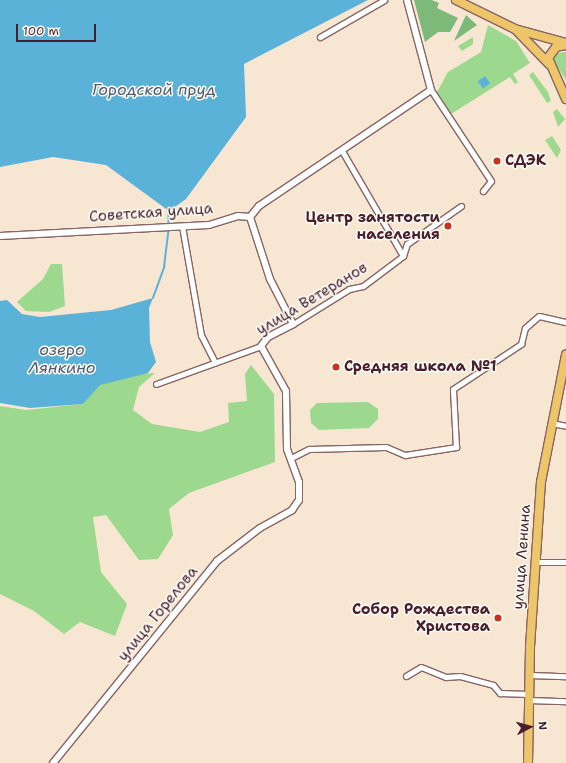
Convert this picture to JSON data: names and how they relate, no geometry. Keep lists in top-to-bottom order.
{
  "streets": {
    "main road": ["улица Ленина"],
    "street": ["Советская улица", "улица Ветеранов", "улица Горелова"]
  },
  "water": ["Городской пруд", "озеро Лянкино"],
  "places": [
    "СДЭК",
    "Центр занятости населения",
    "Средняя школа №1",
    "Собор Рождества Христова"
  ],
  "scale_bar": "100 m",
  "north": "right"
}
